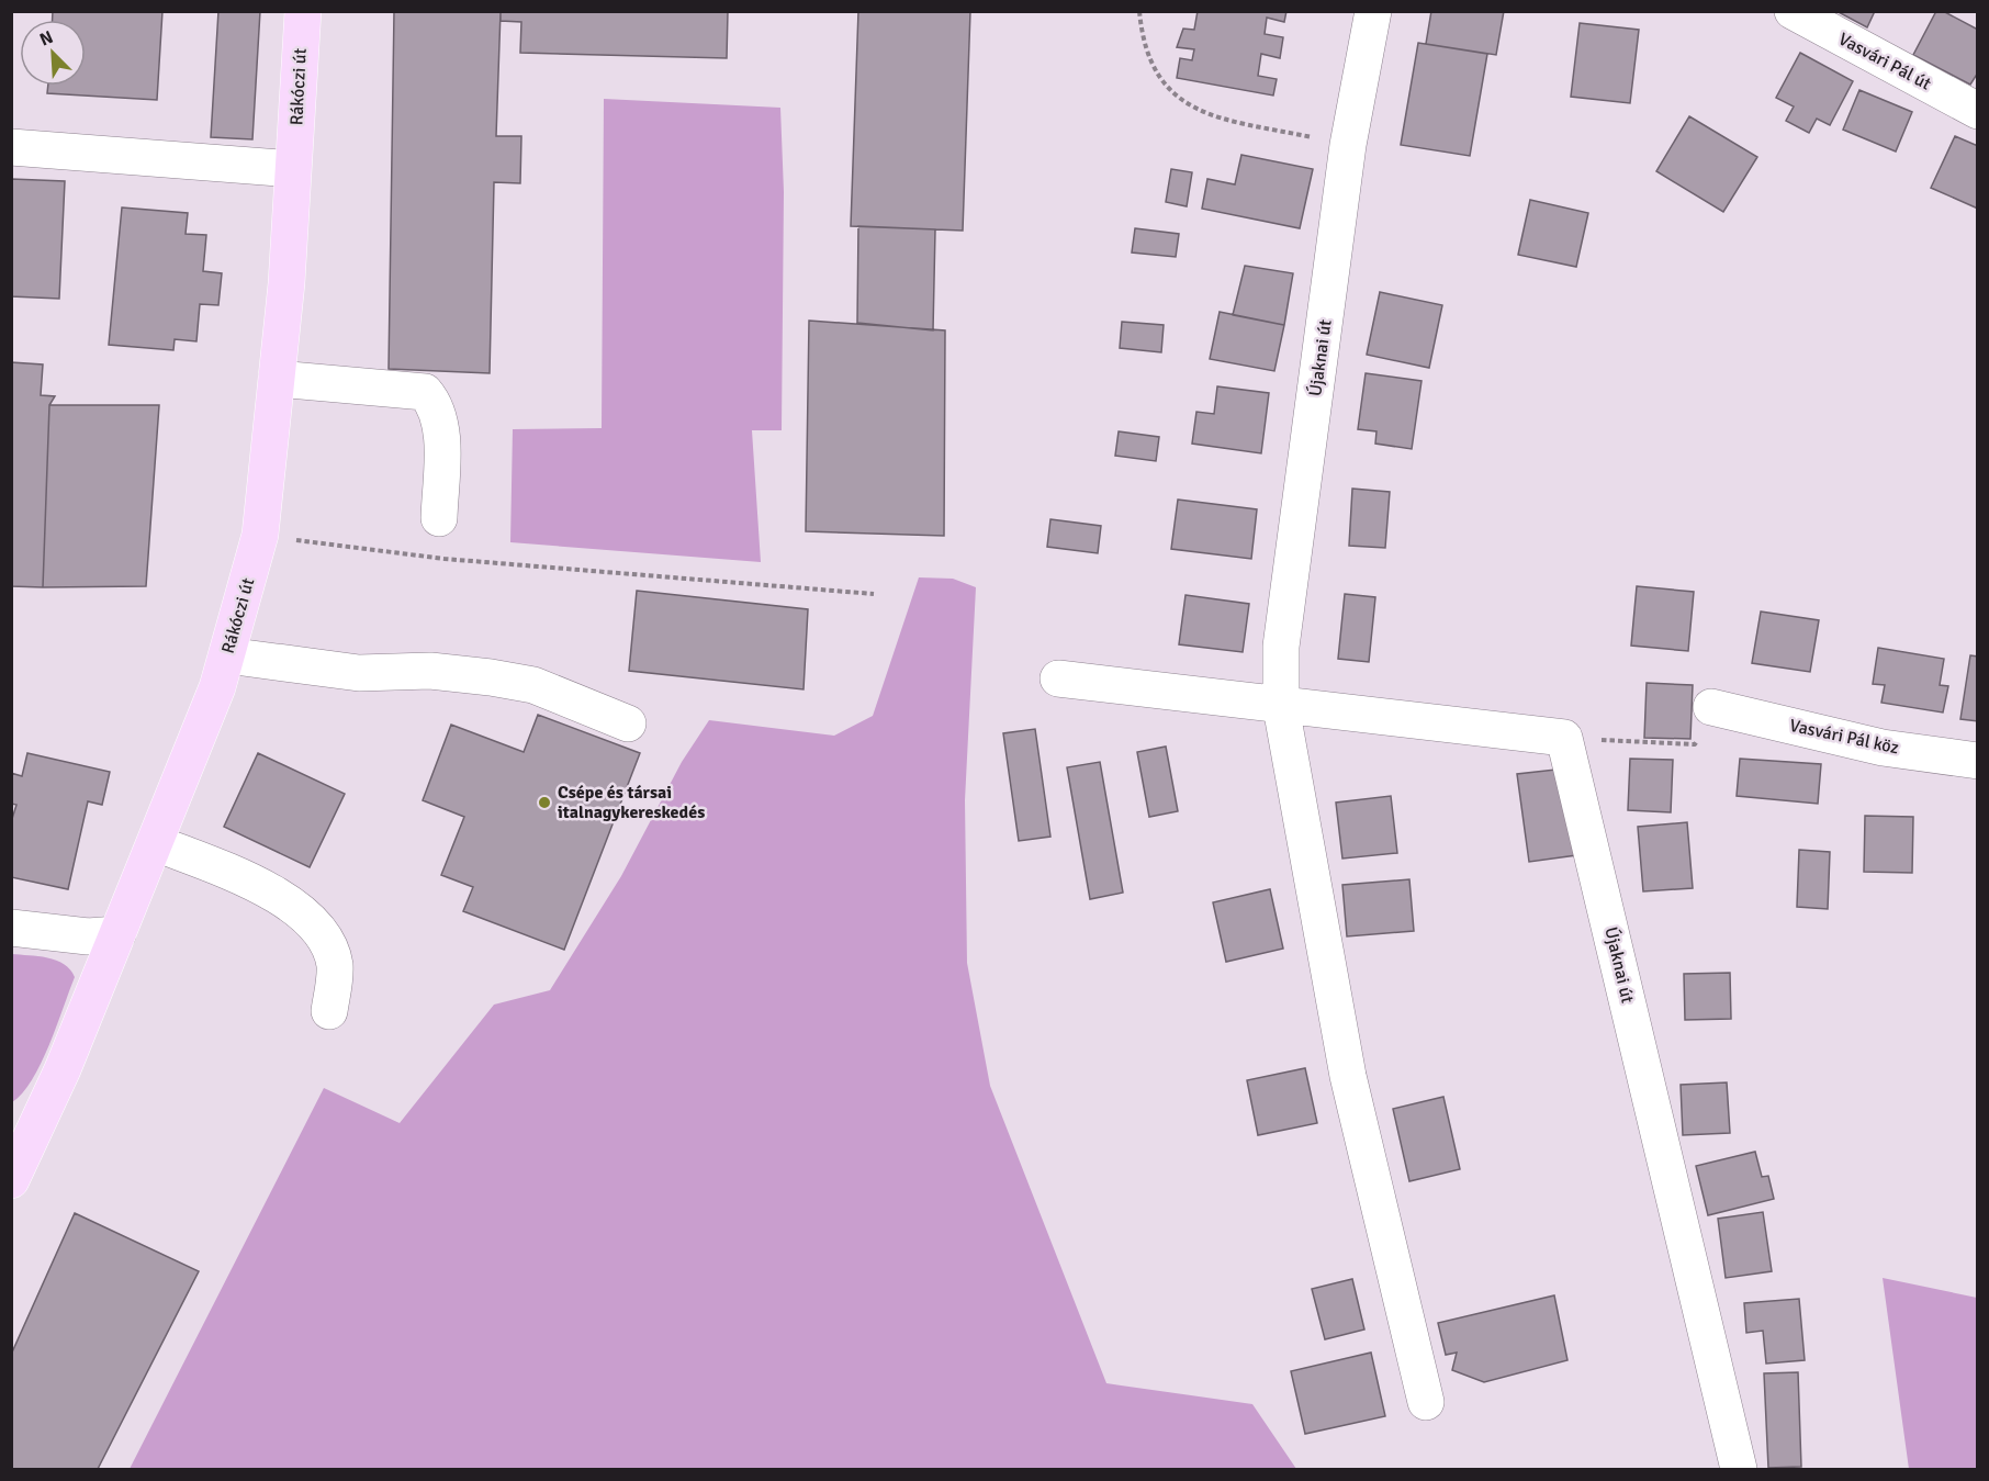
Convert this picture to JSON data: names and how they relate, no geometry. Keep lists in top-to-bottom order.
{
  "streets": {
    "main road": ["Rákóczi út"],
    "street": ["Vasvári Pál út", "Újaknai út", "Vasvári Pál köz"]
  },
  "places": ["Csépe és társai italnagykereskedés"],
  "north": "top left"
}
